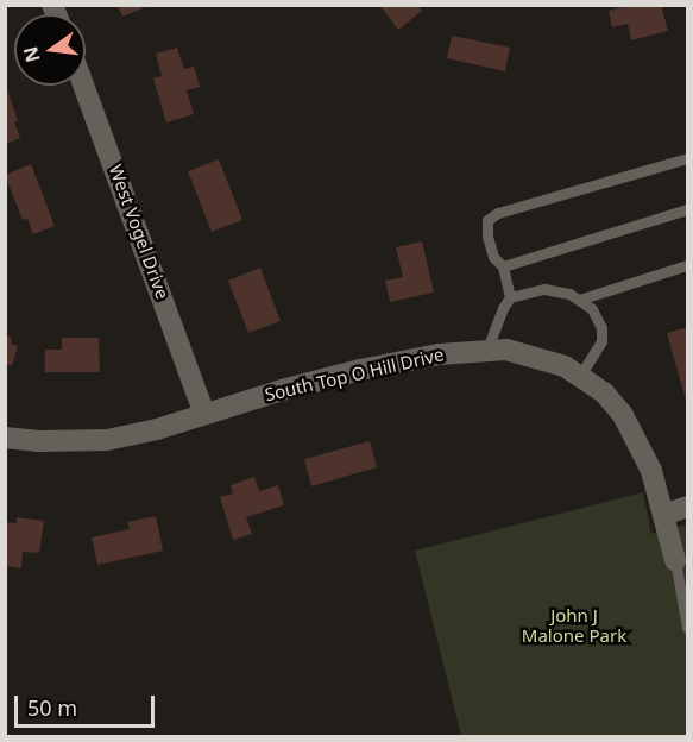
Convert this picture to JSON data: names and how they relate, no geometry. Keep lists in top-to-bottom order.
{
  "streets": {
    "street": ["West Vogel Drive", "South Top O Hill Drive"]
  },
  "crossings": [
    ["West Vogel Drive", "South Top O Hill Drive"]
  ],
  "parks": ["John J Malone Park"],
  "scale_bar": "50 m",
  "north": "left"
}
